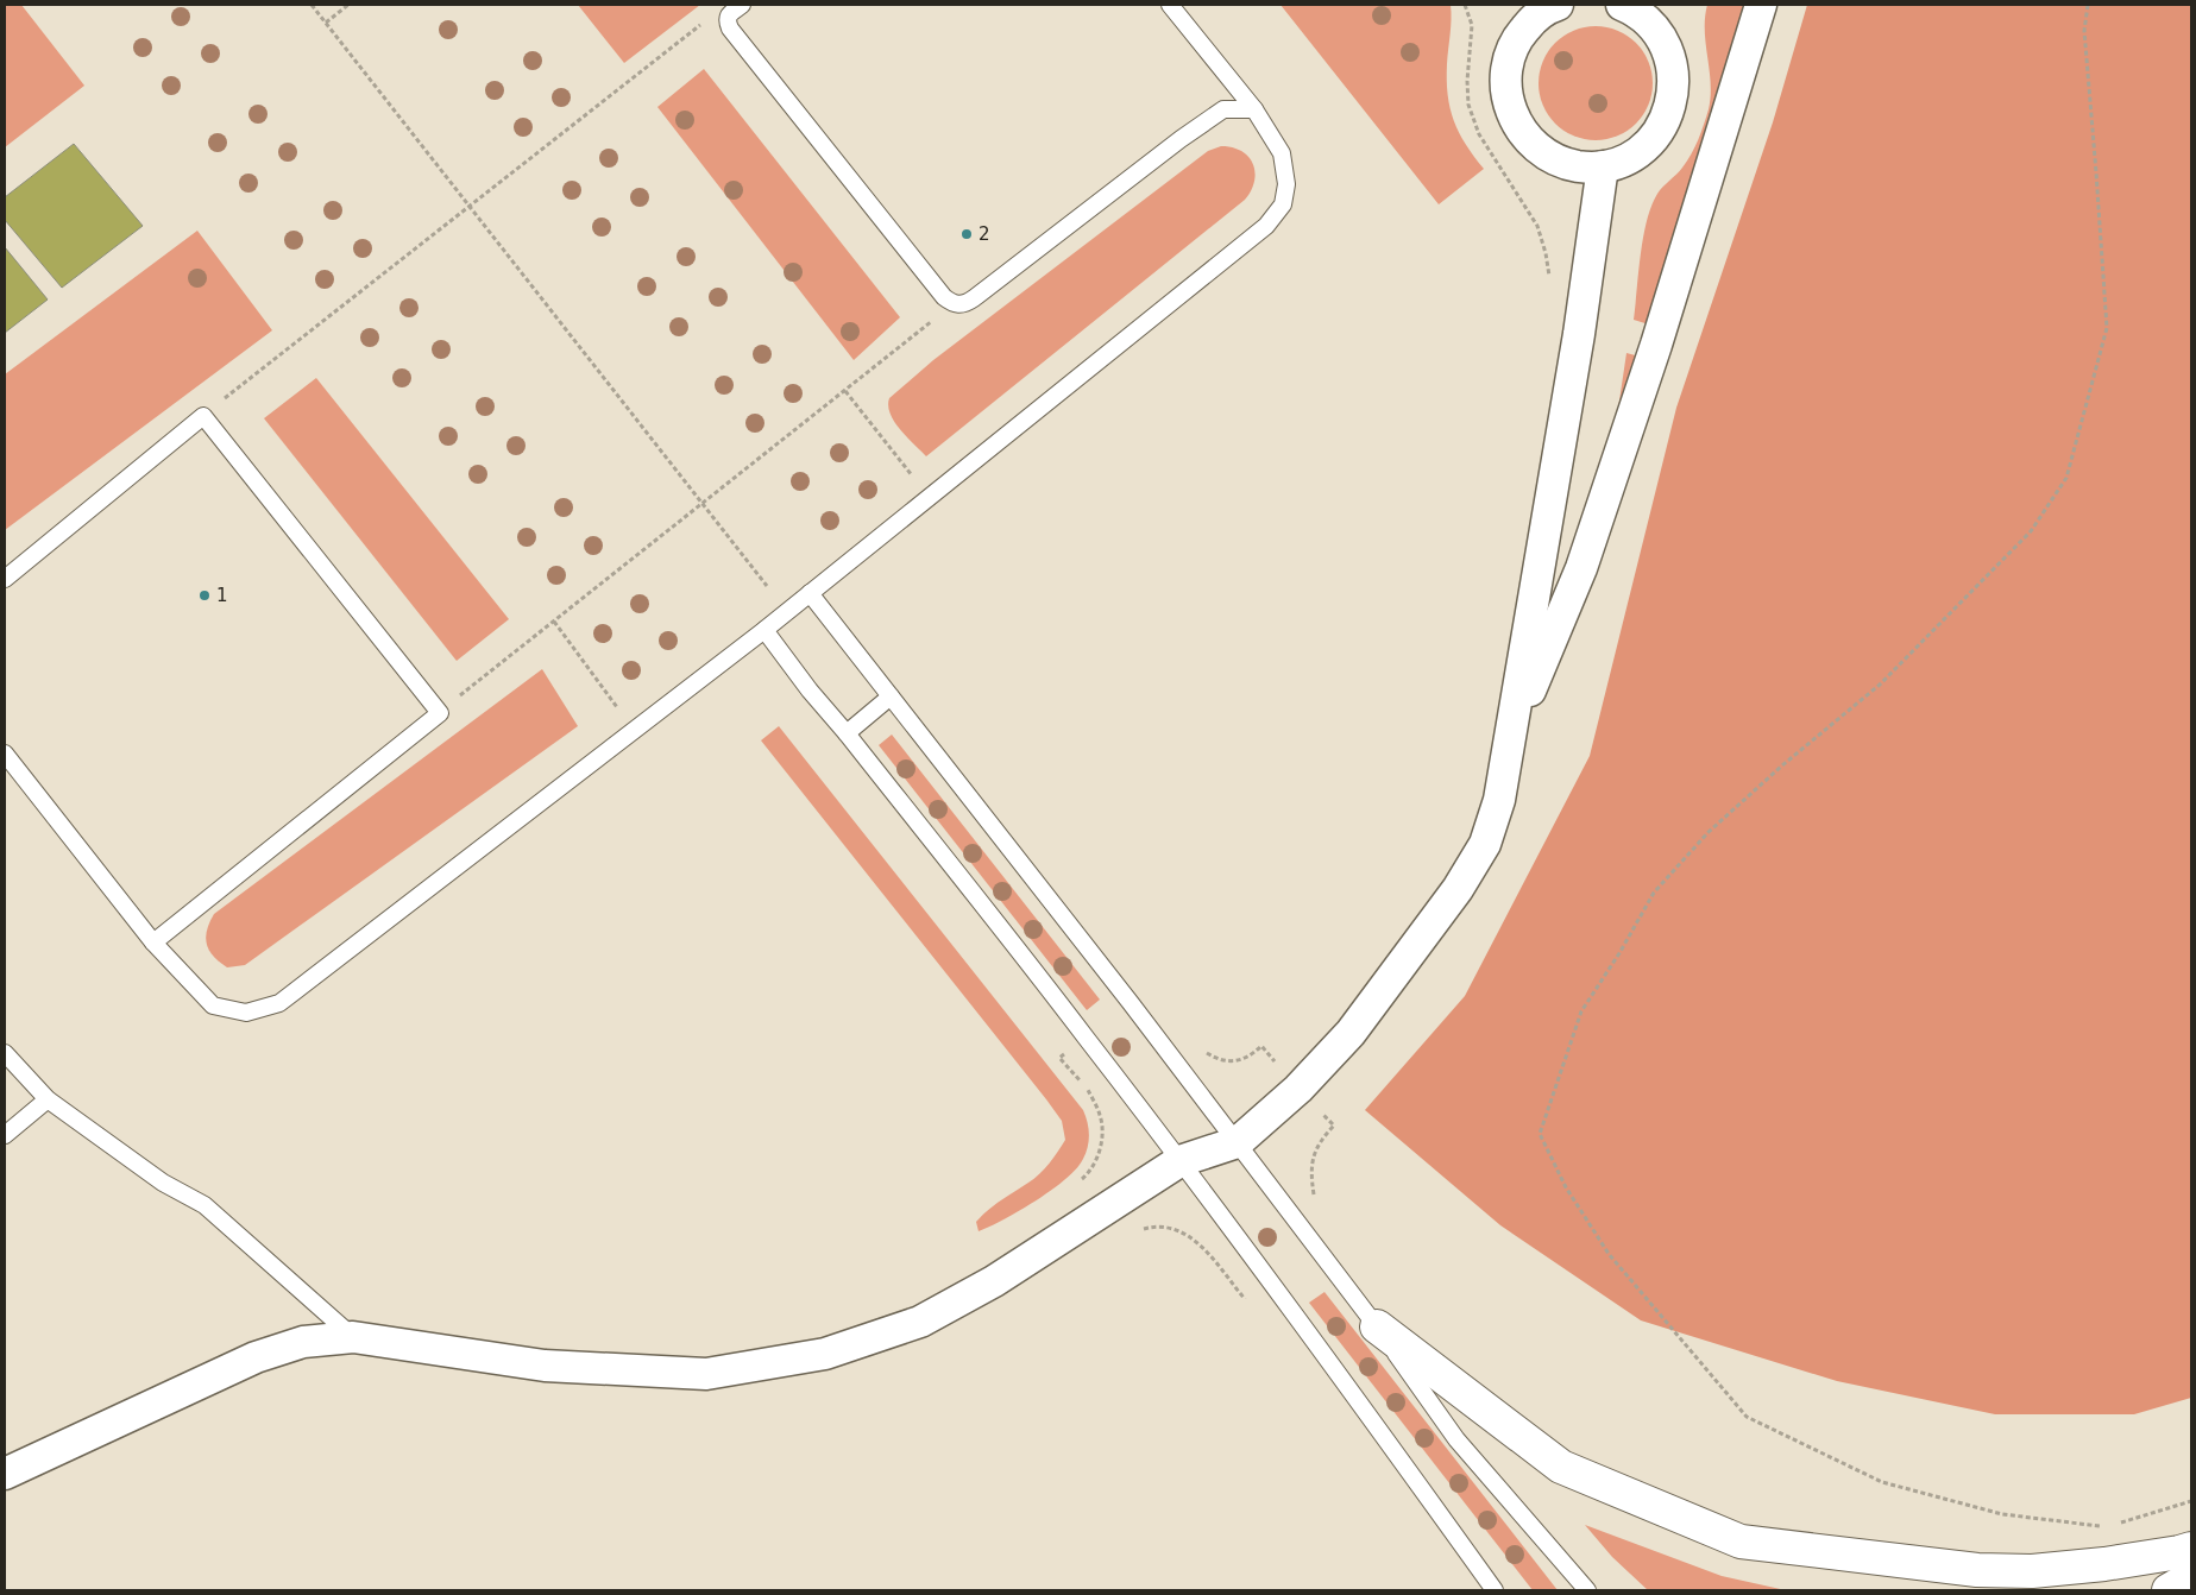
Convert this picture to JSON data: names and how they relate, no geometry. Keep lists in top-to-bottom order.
{
  "places": ["2", "1"]
}
